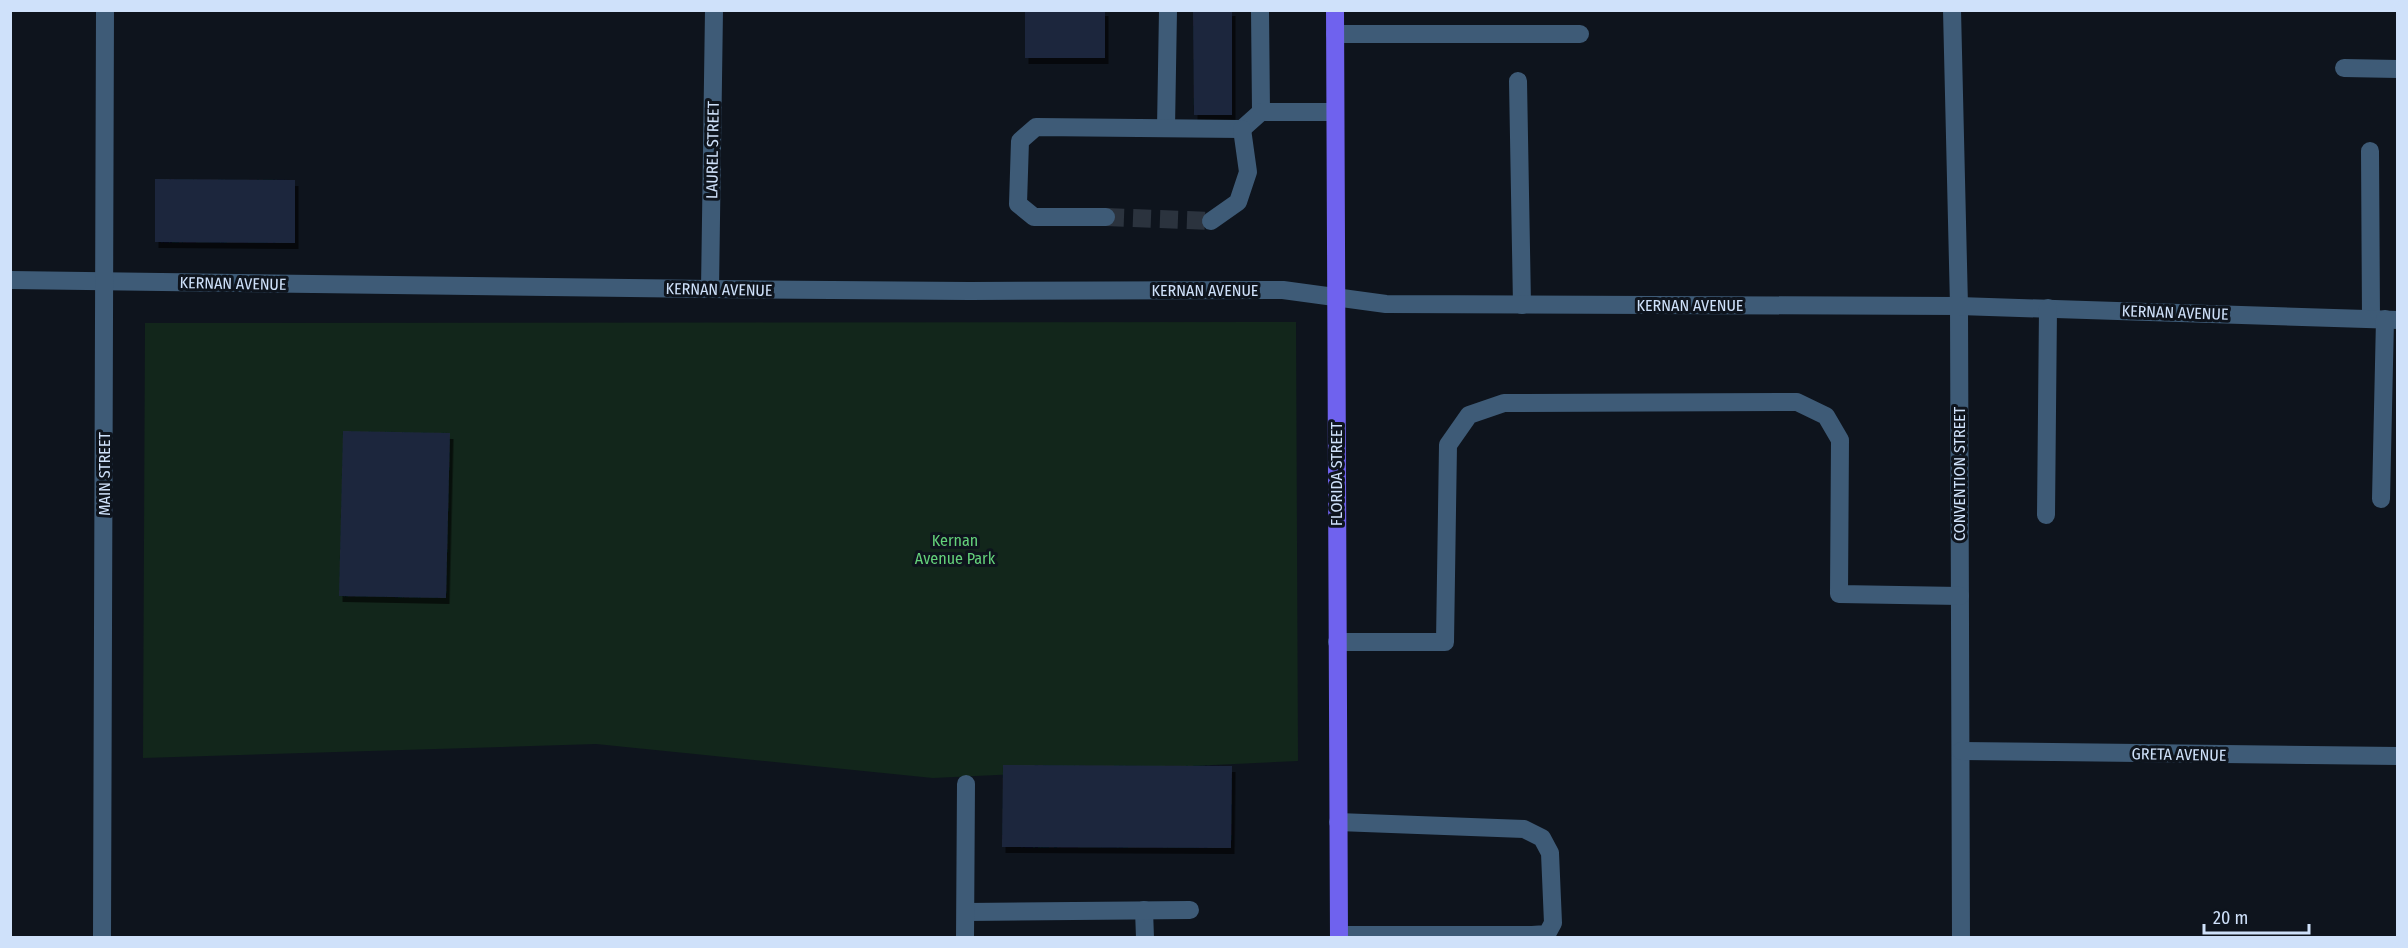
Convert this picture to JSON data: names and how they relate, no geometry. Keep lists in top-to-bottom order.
{
  "streets": {
    "main road": ["FLORIDA STREET"],
    "street": [
      "LAUREL STREET",
      "KERNAN AVENUE",
      "MAIN STREET",
      "CONVENTION STREET",
      "GRETA AVENUE"
    ]
  },
  "crossings": [
    ["LAUREL STREET", "KERNAN AVENUE"],
    ["KERNAN AVENUE", "MAIN STREET"],
    ["KERNAN AVENUE", "FLORIDA STREET"],
    ["KERNAN AVENUE", "CONVENTION STREET"],
    ["CONVENTION STREET", "GRETA AVENUE"]
  ],
  "parks": ["Kernan Avenue Park"],
  "scale_bar": "20 m"
}
